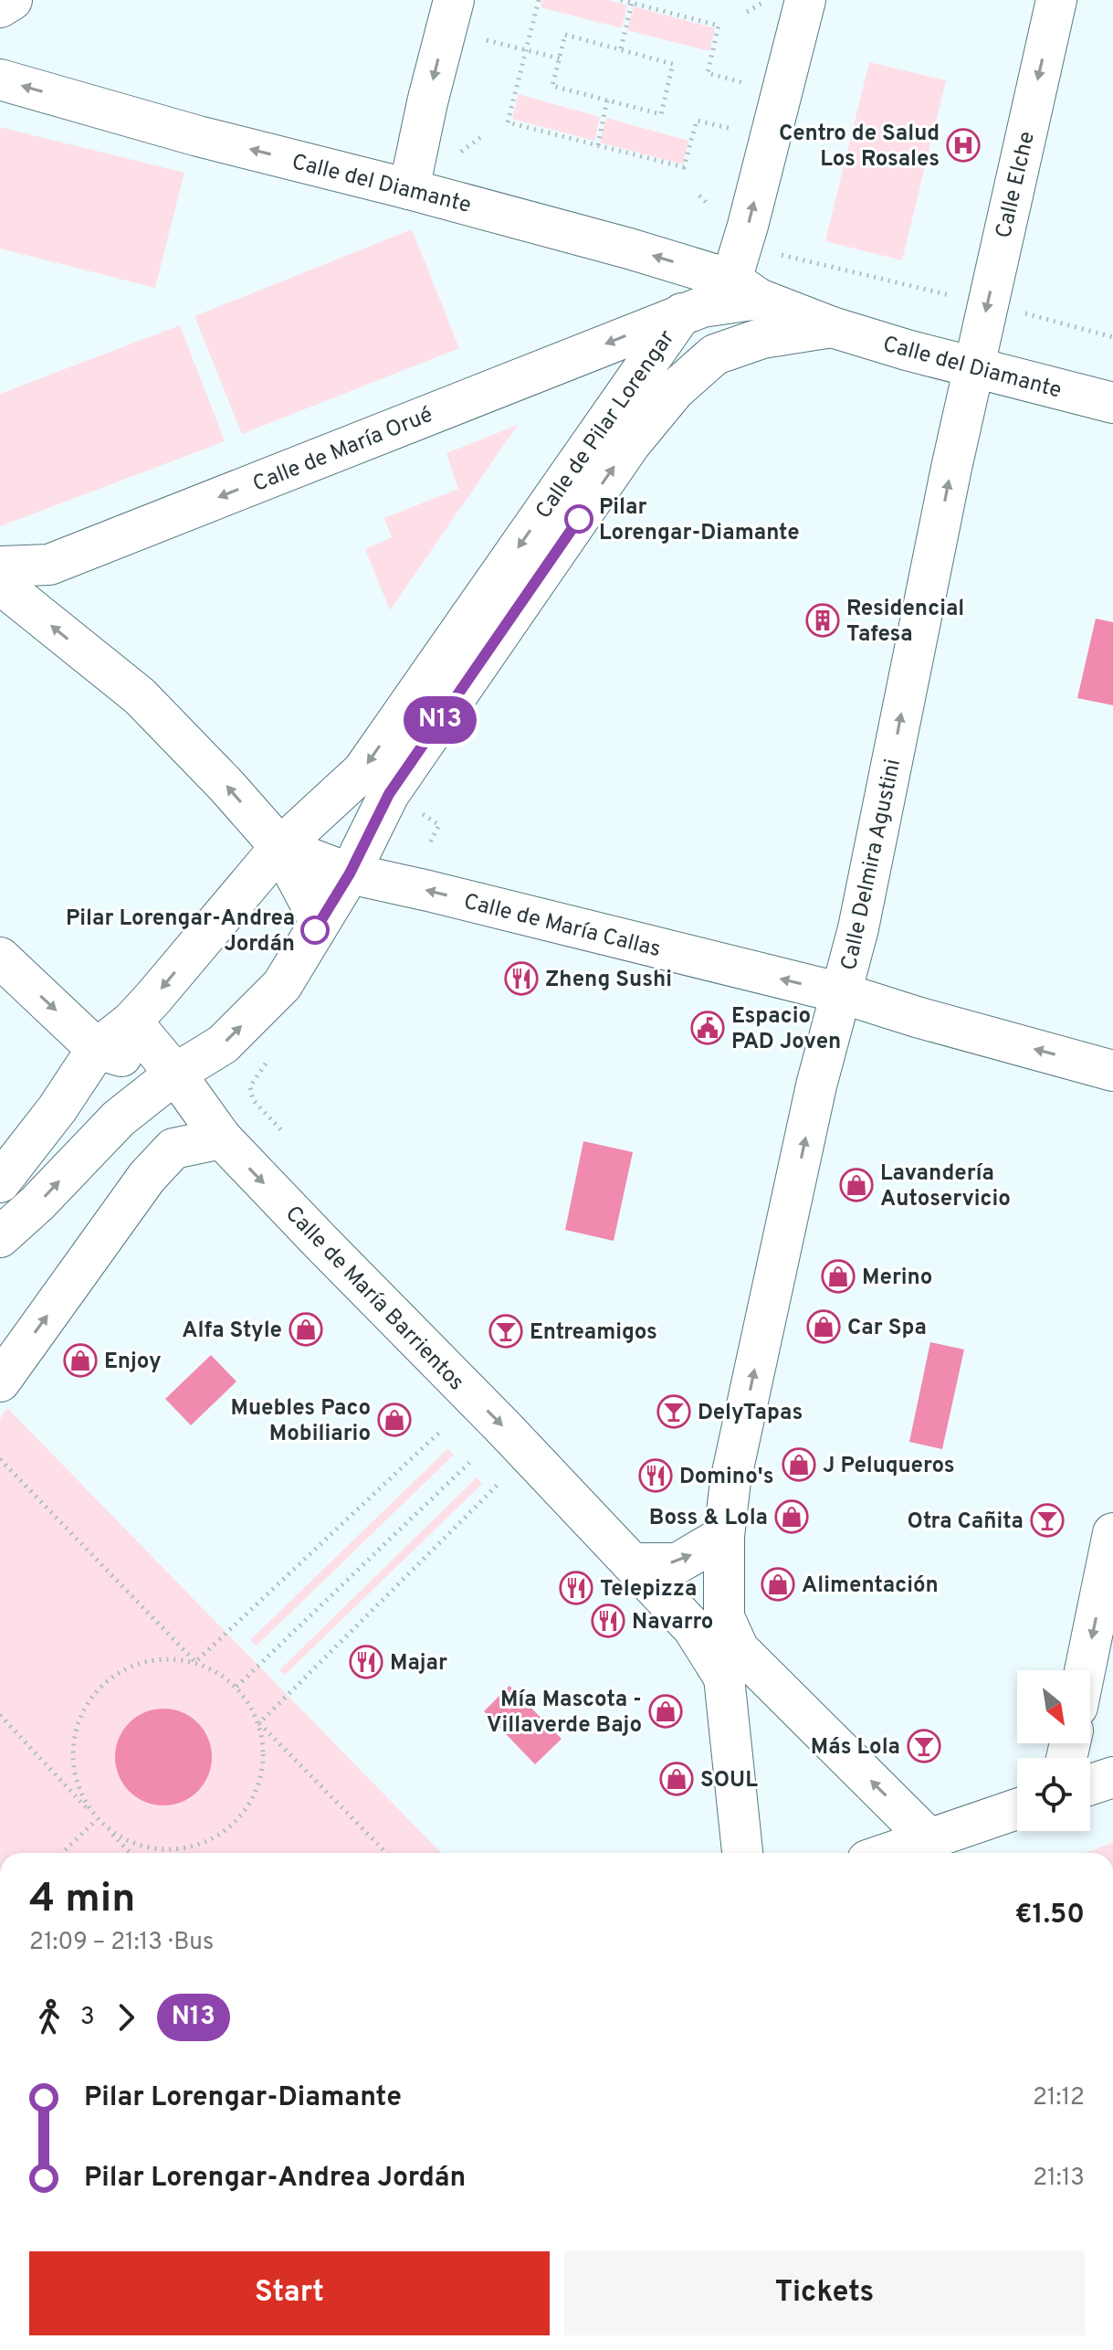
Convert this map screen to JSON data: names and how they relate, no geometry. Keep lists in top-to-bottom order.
{
  "streets": {
    "street": [
      "Calle del Diamante",
      "Calle Elche",
      "Calle de Pilar Lorengar",
      "Calle de María Orué",
      "Calle Delmira Agustini",
      "Calle de María Callas",
      "Calle de María Barrientos"
    ]
  },
  "crossings": [
    ["Calle del Diamante", "Calle Elche"],
    ["Calle del Diamante", "Calle de Pilar Lorengar"],
    ["Calle del Diamante", "Calle Delmira Agustini"],
    ["Calle Elche", "Calle Delmira Agustini"],
    ["Calle de Pilar Lorengar", "Calle de María Orué"],
    ["Calle de Pilar Lorengar", "Calle de María Callas"],
    ["Calle de Pilar Lorengar", "Calle de María Barrientos"],
    ["Calle Delmira Agustini", "Calle de María Callas"],
    ["Calle Delmira Agustini", "Calle de María Barrientos"]
  ],
  "one_way": [
    "Calle del Diamante",
    "Calle de María Orué",
    "Calle Delmira Agustini",
    "Calle de María Callas"
  ],
  "places": {
    "hospital": ["Centro de Salud Los Rosales"],
    "other": ["Pilar Lorengar-Diamante", "Pilar Lorengar-Andrea Jordán"],
    "building": ["Residencial Tafesa"],
    "restaurant": [
      "Zheng Sushi",
      "Domino's",
      "Telepizza",
      "Navarro",
      "Majar"
    ],
    "public building": ["Espacio PAD Joven"],
    "shop": [
      "Lavandería Autoservicio",
      "Merino",
      "Car Spa",
      "Alfa Style",
      "Enjoy",
      "Muebles Paco Mobiliario",
      "J Peluqueros",
      "Boss & Lola",
      "Alimentación",
      "Mía Mascota - Villaverde Bajo",
      "SOUL"
    ],
    "bar": [
      "Entreamigos",
      "DelyTapas",
      "Otra Cañita",
      "Más Lola"
    ]
  },
  "lines": ["bus line N13"],
  "north": "bottom right",
  "page": {
    "on_map": "N13",
    "heading": ["4 min", "21:09 – 21:13 · Bus", "€1.50"],
    "legs": ["3", "N13"],
    "list": [
      {
        "name": "Pilar Lorengar-Diamante",
        "value": "21:12"
      },
      {
        "name": "Pilar Lorengar-Andrea Jordán",
        "value": "21:13"
      }
    ],
    "buttons": ["Start", "Tickets"]
  }
}
